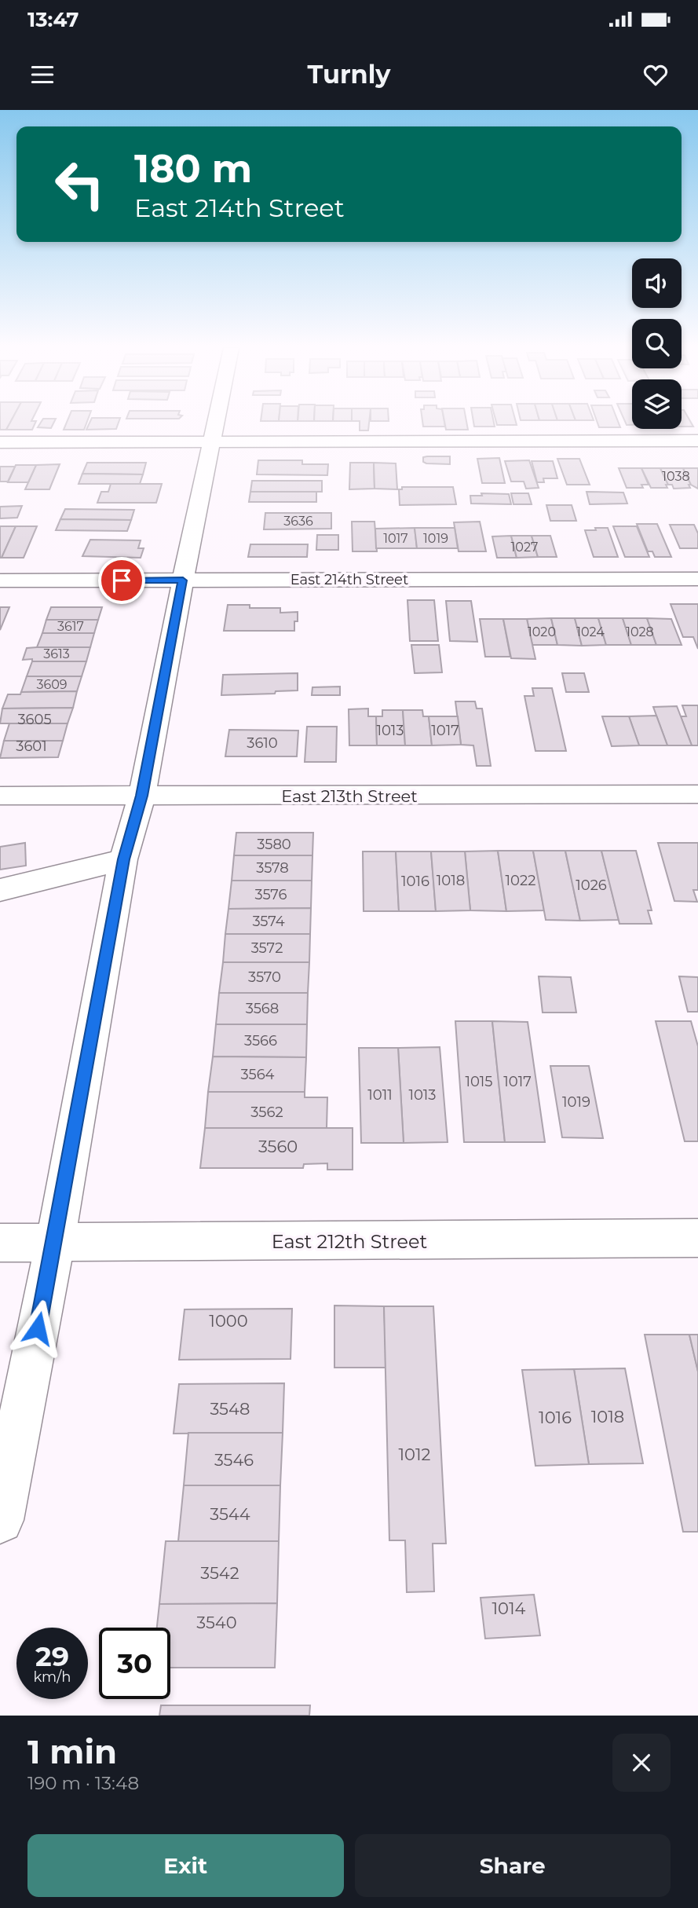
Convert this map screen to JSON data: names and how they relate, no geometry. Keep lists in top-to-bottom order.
{
  "streets": {
    "street": ["East 214th Street", "East 213th Street", "East 212th Street"]
  },
  "house_numbers": [
    "1038",
    "3636",
    "1017",
    "1019",
    "1027",
    "3617",
    "1020",
    "1024",
    "1028",
    "3613",
    "3609",
    "3605",
    "1013",
    "1017",
    "3610",
    "3601",
    "3580",
    "3578",
    "1018",
    "1022",
    "1016",
    "1026",
    "3576",
    "3574",
    "3572",
    "3570",
    "3568",
    "3566",
    "3564",
    "1015",
    "1017",
    "1011",
    "1013",
    "1019",
    "3562",
    "3560",
    "1000",
    "3548",
    "1018",
    "1016",
    "1012",
    "3546",
    "3544",
    "3542",
    "1014",
    "3540"
  ],
  "page": {
    "status": "13:47",
    "header": "Turnly",
    "turn": ["180 m", "East 214th Street"],
    "speed": "29 km/h",
    "limit": "30",
    "heading": ["1 min", "190 m · 13:48"],
    "buttons": ["Exit", "Share"]
  }
}
